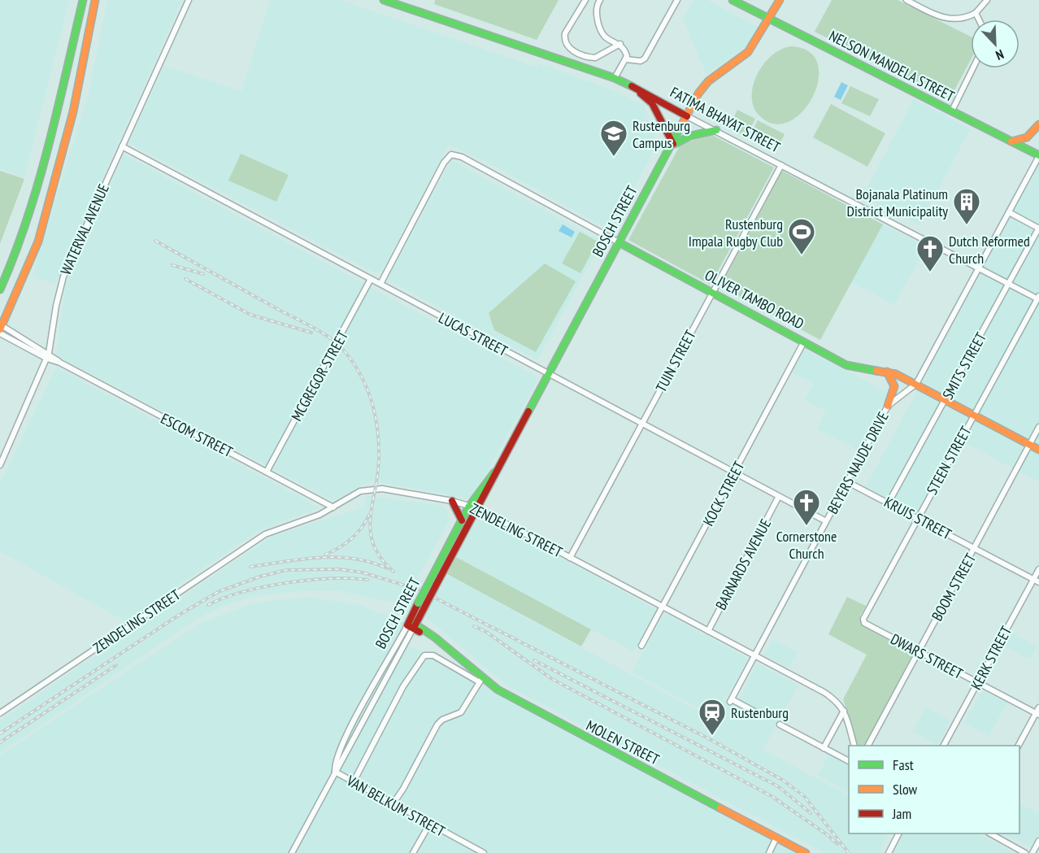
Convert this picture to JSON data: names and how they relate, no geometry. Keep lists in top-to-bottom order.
{
  "streets": {
    "main road": [
      "NELSON MANDELA STREET",
      "FATIMA BHAYAT STREET",
      "BOSCH STREET",
      "OLIVER TAMBO ROAD",
      "MOLEN STREET"
    ],
    "street": [
      "WATERVAL AVENUE",
      "LUCAS STREET",
      "TUIN STREET",
      "SMITS STREET",
      "MCGREGOR STREET",
      "ESCOM STREET",
      "STEEN STREET",
      "BEYERS NAUDE DRIVE",
      "KOCK STREET",
      "KRUIS STREET",
      "ZENDELING STREET",
      "BARNARDS AVENUE",
      "BOOM STREET",
      "DWARS STREET",
      "KERK STREET",
      "VAN BELKUM STREET"
    ]
  },
  "crossings": [
    ["NELSON MANDELA STREET", "BOSCH STREET"],
    ["NELSON MANDELA STREET", "BEYERS NAUDE DRIVE"],
    ["FATIMA BHAYAT STREET", "BOSCH STREET"],
    ["FATIMA BHAYAT STREET", "TUIN STREET"],
    ["FATIMA BHAYAT STREET", "SMITS STREET"],
    ["FATIMA BHAYAT STREET", "STEEN STREET"],
    ["FATIMA BHAYAT STREET", "BEYERS NAUDE DRIVE"],
    ["BOSCH STREET", "OLIVER TAMBO ROAD"],
    ["BOSCH STREET", "LUCAS STREET"],
    ["BOSCH STREET", "ZENDELING STREET"],
    ["BOSCH STREET", "VAN BELKUM STREET"],
    ["WATERVAL AVENUE", "LUCAS STREET"],
    ["WATERVAL AVENUE", "ESCOM STREET"],
    ["OLIVER TAMBO ROAD", "LUCAS STREET"],
    ["OLIVER TAMBO ROAD", "TUIN STREET"],
    ["OLIVER TAMBO ROAD", "SMITS STREET"],
    ["OLIVER TAMBO ROAD", "STEEN STREET"],
    ["OLIVER TAMBO ROAD", "BEYERS NAUDE DRIVE"],
    ["OLIVER TAMBO ROAD", "KOCK STREET"],
    ["OLIVER TAMBO ROAD", "BOOM STREET"],
    ["LUCAS STREET", "TUIN STREET"],
    ["LUCAS STREET", "MCGREGOR STREET"],
    ["LUCAS STREET", "BEYERS NAUDE DRIVE"],
    ["LUCAS STREET", "KOCK STREET"],
    ["LUCAS STREET", "BARNARDS AVENUE"],
    ["TUIN STREET", "ZENDELING STREET"],
    ["SMITS STREET", "KRUIS STREET"],
    ["MCGREGOR STREET", "ESCOM STREET"],
    ["ESCOM STREET", "ZENDELING STREET"],
    ["STEEN STREET", "KRUIS STREET"],
    ["STEEN STREET", "DWARS STREET"],
    ["BEYERS NAUDE DRIVE", "KRUIS STREET"],
    ["BEYERS NAUDE DRIVE", "ZENDELING STREET"],
    ["KOCK STREET", "ZENDELING STREET"],
    ["KRUIS STREET", "BOOM STREET"],
    ["KRUIS STREET", "KERK STREET"],
    ["ZENDELING STREET", "BARNARDS AVENUE"],
    ["BOOM STREET", "DWARS STREET"],
    ["DWARS STREET", "KERK STREET"]
  ],
  "places": {
    "school or university": ["Rustenburg Campus"],
    "building": ["Bojanala Platinum District Municipality"],
    "sports": ["Rustenburg Impala Rugby Club"],
    "church": ["Dutch Reformed Church", "Cornerstone Church"],
    "station": ["Rustenburg"]
  },
  "legend": ["Fast", "Slow", "Jam"],
  "north": "bottom right"
}
